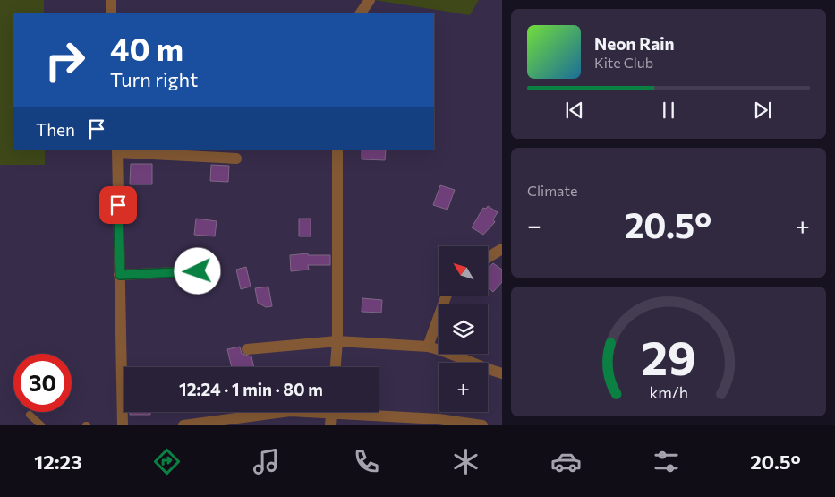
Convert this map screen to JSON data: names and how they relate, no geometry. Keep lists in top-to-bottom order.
{
  "north": "top left",
  "page": {
    "turn": ["40 m", "Turn right"],
    "song": ["Neon Rain", "Kite Club"],
    "then": "Then",
    "tile": "Climate",
    "heat": ["−", "20.5°", "+"],
    "map_buttons": "+",
    "limit": "30",
    "trip": "12:24 · 1 min · 80 m",
    "tabs": ["12:23", "20.5°"],
    "gauge": ["29", "km/h"]
  }
}
